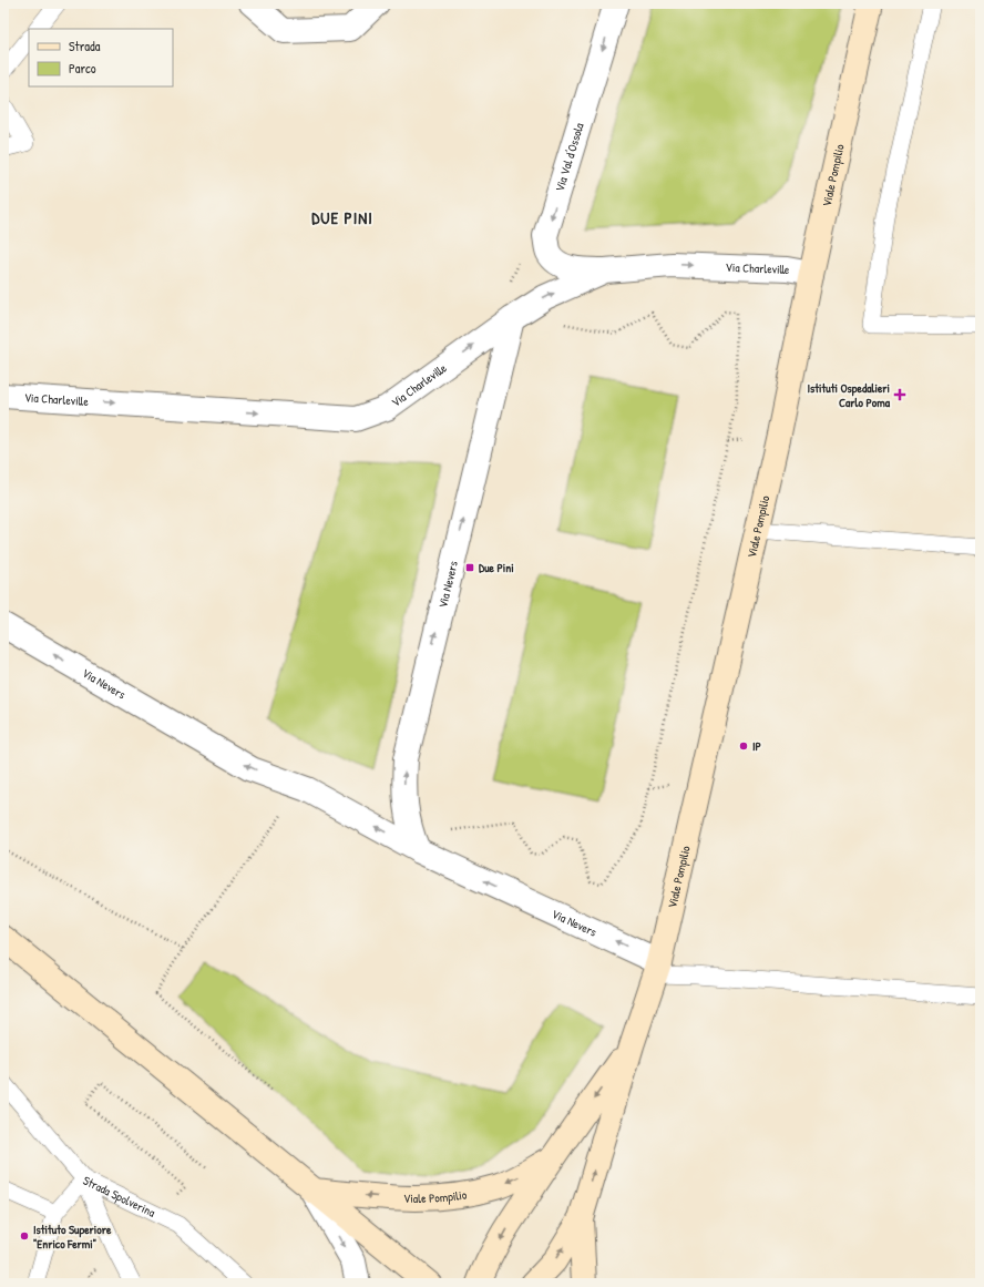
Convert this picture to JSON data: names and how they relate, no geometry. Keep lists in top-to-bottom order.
{
  "streets": {
    "street": [
      "Via Val d'Ossola",
      "Viale Pompilio",
      "Via Charleville",
      "Via Nevers"
    ],
    "lane": ["Strada Spolverina"]
  },
  "crossings": [
    ["Via Val d'Ossola", "Via Charleville"],
    ["Viale Pompilio", "Via Charleville"],
    ["Viale Pompilio", "Via Nevers"],
    ["Via Charleville", "Via Nevers"]
  ],
  "one_way": ["Via Val d'Ossola", "Via Charleville", "Via Nevers"],
  "districts": ["DUE PINI"],
  "places": {
    "health": ["Istituti Ospedalieri Carlo Poma"],
    "transit": ["Due Pini"],
    "other": ["IP", "Istituto Superiore \"Enrico Fermi\""]
  },
  "legend": ["Strada", "Parco"]
}
